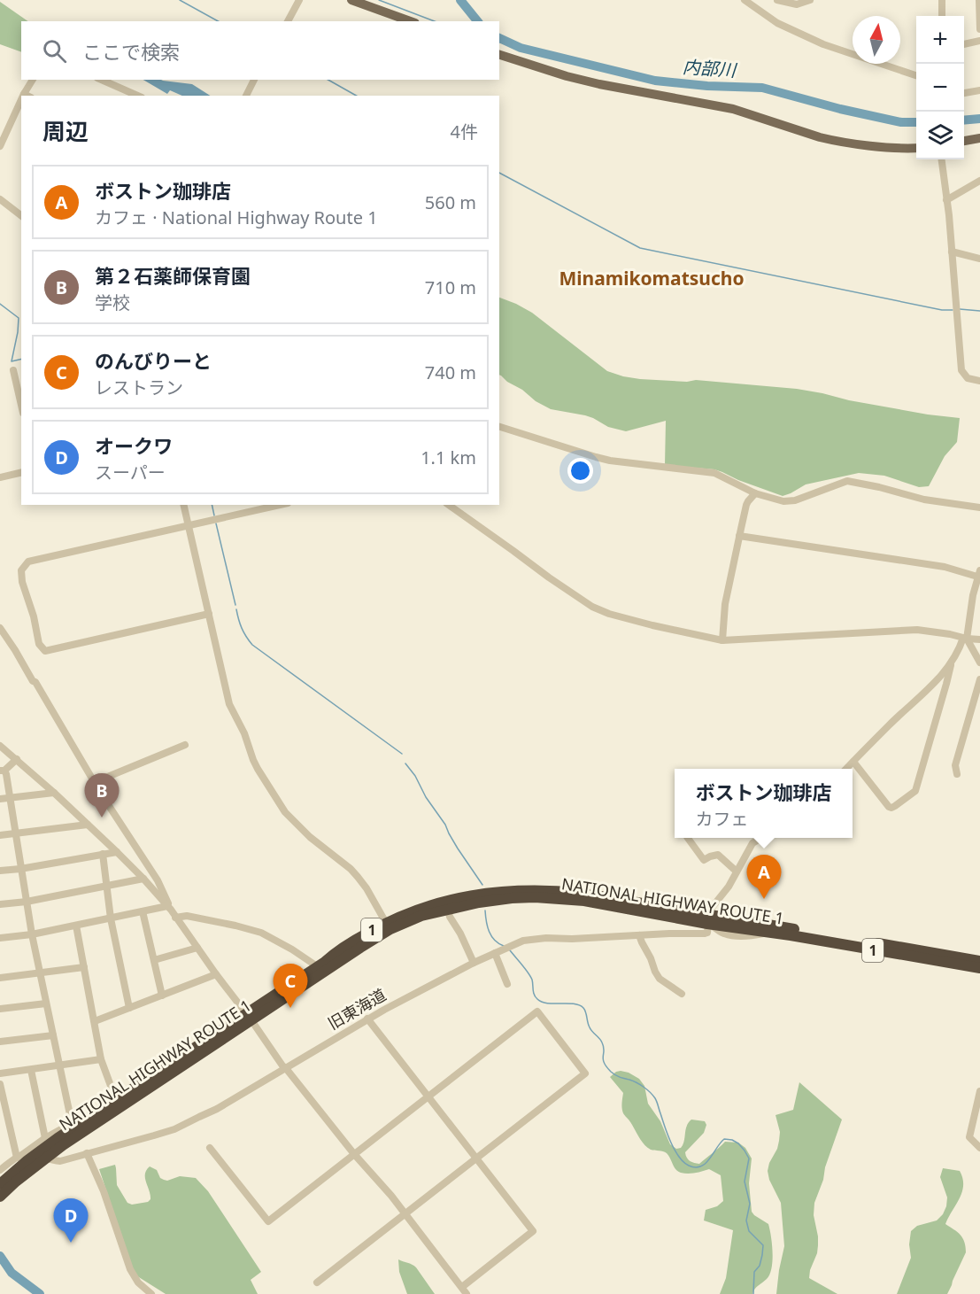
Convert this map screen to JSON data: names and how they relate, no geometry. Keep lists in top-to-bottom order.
{
  "streets": {
    "highway": ["NATIONAL HIGHWAY ROUTE 1", "1"],
    "street": ["旧東海道"]
  },
  "crossings": [
    ["NATIONAL HIGHWAY ROUTE 1", "旧東海道"]
  ],
  "districts": ["Minamikomatsucho"],
  "water": ["内部川"],
  "north": "top",
  "page": {
    "map_buttons": ["+", "−"],
    "search": "ここで検索",
    "heading": ["周辺", "4件"],
    "list": [
      {
        "mark": "A",
        "name": "ボストン珈琲店",
        "note": "カフェ · National Highway Route 1",
        "value": "560 m"
      },
      {
        "mark": "B",
        "name": "第２石薬師保育園",
        "note": "学校",
        "value": "710 m"
      },
      {
        "mark": "C",
        "name": "のんびりーと",
        "note": "レストラン",
        "value": "740 m"
      },
      {
        "mark": "D",
        "name": "オークワ",
        "note": "スーパー",
        "value": "1.1 km"
      }
    ],
    "popup": ["ボストン珈琲店", "カフェ"],
    "pins": [
      "B",
      "A",
      "C",
      "D"
    ]
  }
}
